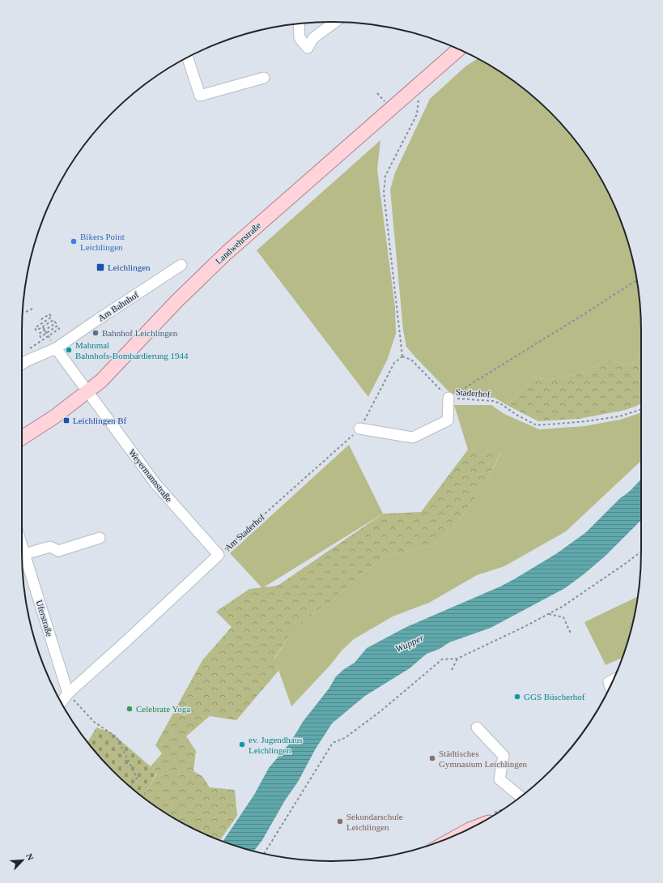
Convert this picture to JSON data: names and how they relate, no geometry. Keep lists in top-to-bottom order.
{
  "streets": {
    "main road": ["Landwehrstraße"],
    "street": [
      "Am Bahnhof",
      "Weyermannstraße",
      "Am Staderhof",
      "Uferstraße"
    ],
    "path": ["Staderhof"]
  },
  "crossings": [
    ["Landwehrstraße", "Weyermannstraße"],
    ["Staderhof", "Am Staderhof"],
    ["Weyermannstraße", "Am Staderhof"],
    ["Am Staderhof", "Uferstraße"]
  ],
  "water": ["Wupper"],
  "places": {
    "other": [
      "Bikers Point Leichlingen",
      "Bahnhof Leichlingen",
      "Mahnmal Bahnhofs-Bombardierung 1944",
      "GGS Büscherhof",
      "Celebrate Yoga",
      "ev. Jugendhaus Leichlingen",
      "Städtisches Gymnasium Leichlingen",
      "Sekundarschule Leichlingen"
    ],
    "transit": ["Leichlingen", "Leichlingen Bf"]
  },
  "north": "top right"
}
